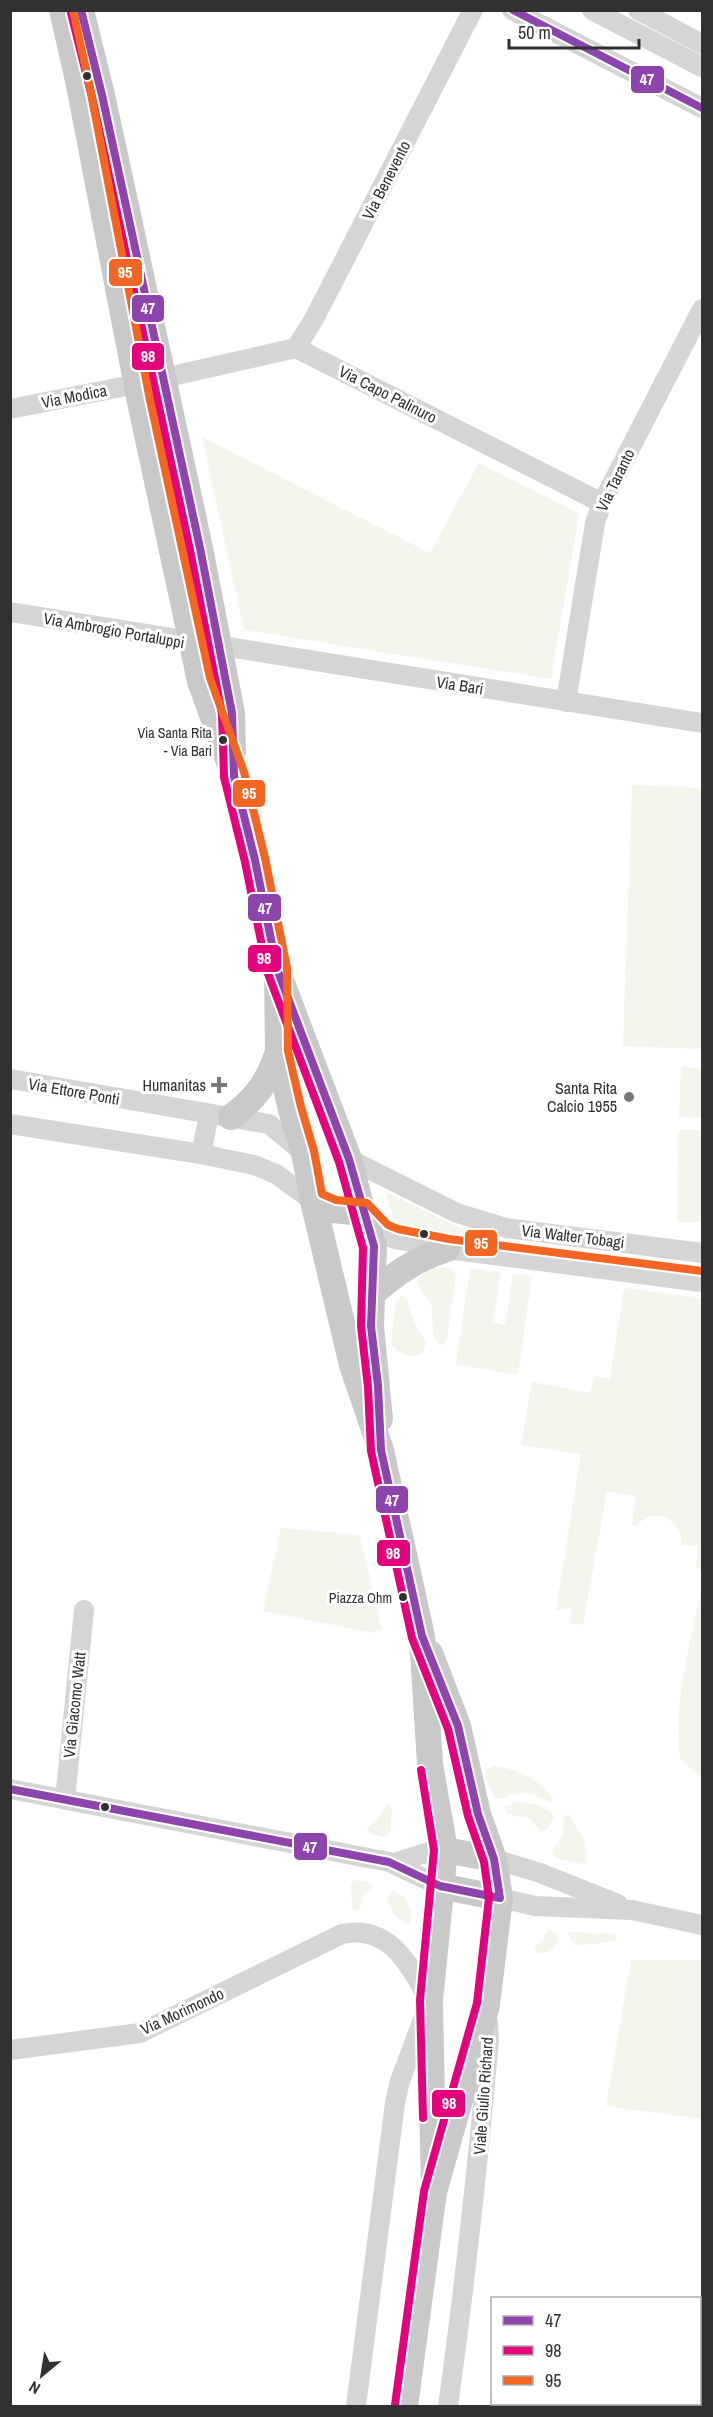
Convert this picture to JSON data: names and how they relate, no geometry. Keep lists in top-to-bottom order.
{
  "streets": {
    "main road": ["Via Walter Tobagi", "Viale Giulio Richard"],
    "street": [
      "Via Benevento",
      "Via Capo Palinuro",
      "Via Modica",
      "Via Taranto",
      "Via Ambrogio Portaluppi",
      "Via Bari",
      "Via Ettore Ponti",
      "Via Giacomo Watt",
      "Via Morimondo"
    ]
  },
  "crossings": [
    ["Via Benevento", "Via Capo Palinuro"],
    ["Via Capo Palinuro", "Via Taranto"],
    ["Via Taranto", "Via Bari"],
    ["Via Ambrogio Portaluppi", "Via Bari"]
  ],
  "places": {
    "other": ["Via Santa Rita - Via Bari", "Santa Rita Calcio 1955", "Piazza Ohm"],
    "health": ["Humanitas"]
  },
  "lines": ["transit line 47", "transit line 95", "transit line 98"],
  "legend": ["47", "98", "95"],
  "scale_bar": "50 m",
  "north": "bottom left"
}
